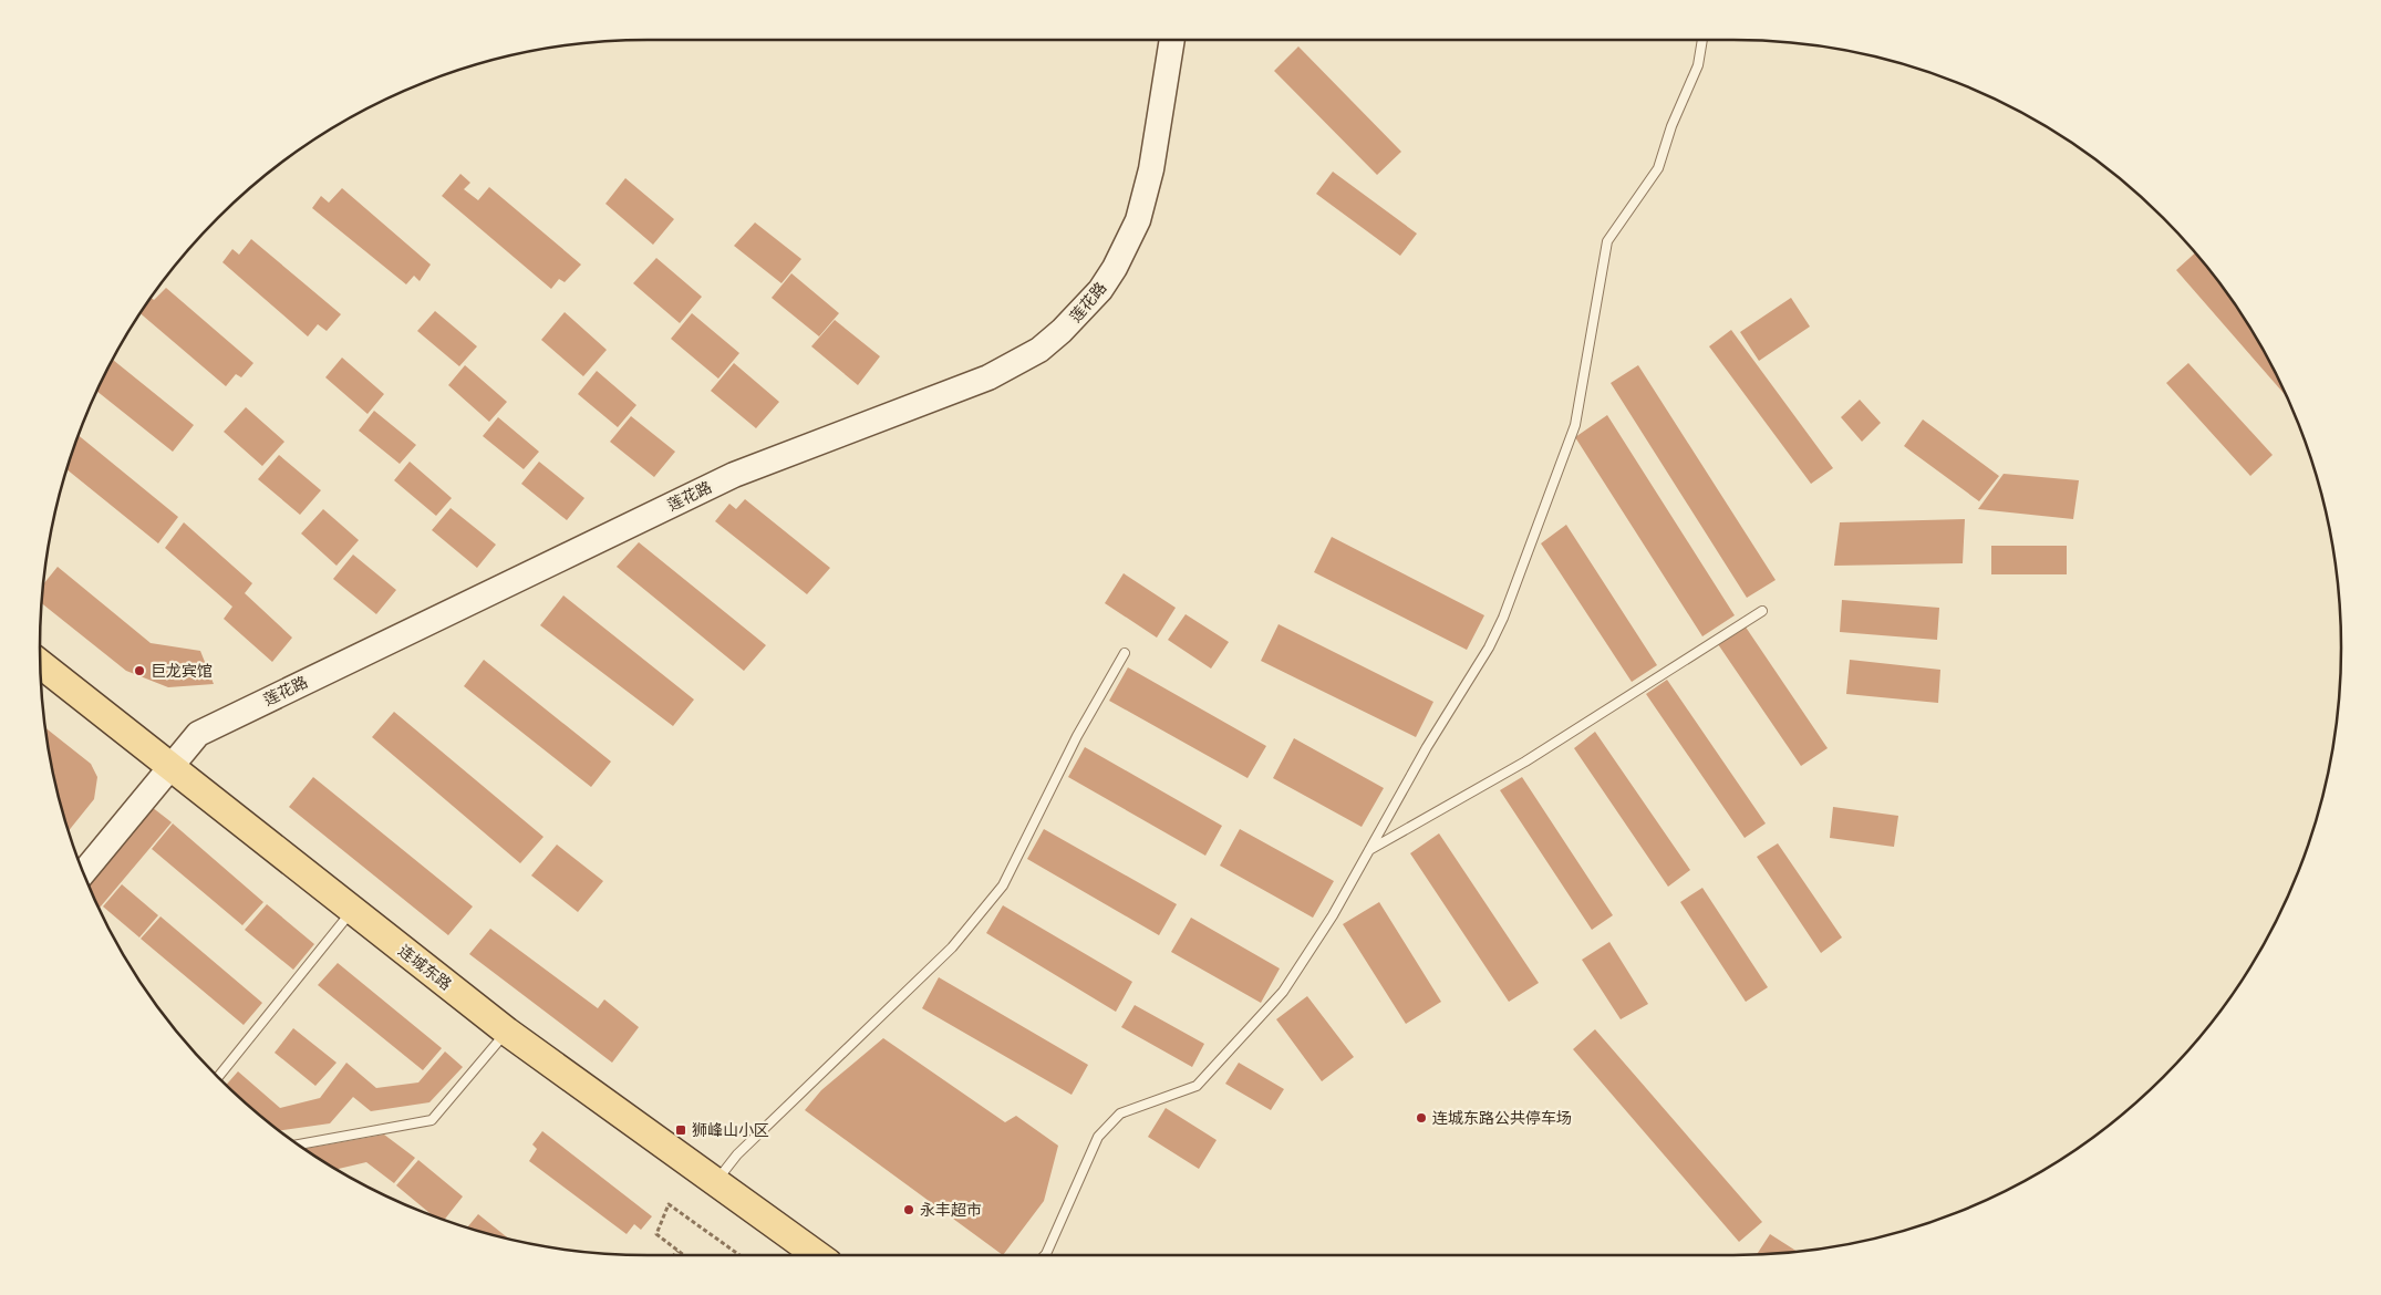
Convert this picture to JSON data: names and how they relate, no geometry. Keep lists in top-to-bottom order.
{
  "streets": {
    "main road": ["莲花路", "连城东路"]
  },
  "crossings": [
    ["莲花路", "连城东路"]
  ],
  "places": {
    "other": ["巨龙宾馆", "连城东路公共停车场", "永丰超市"],
    "transit": ["狮峰山小区"]
  }
}
